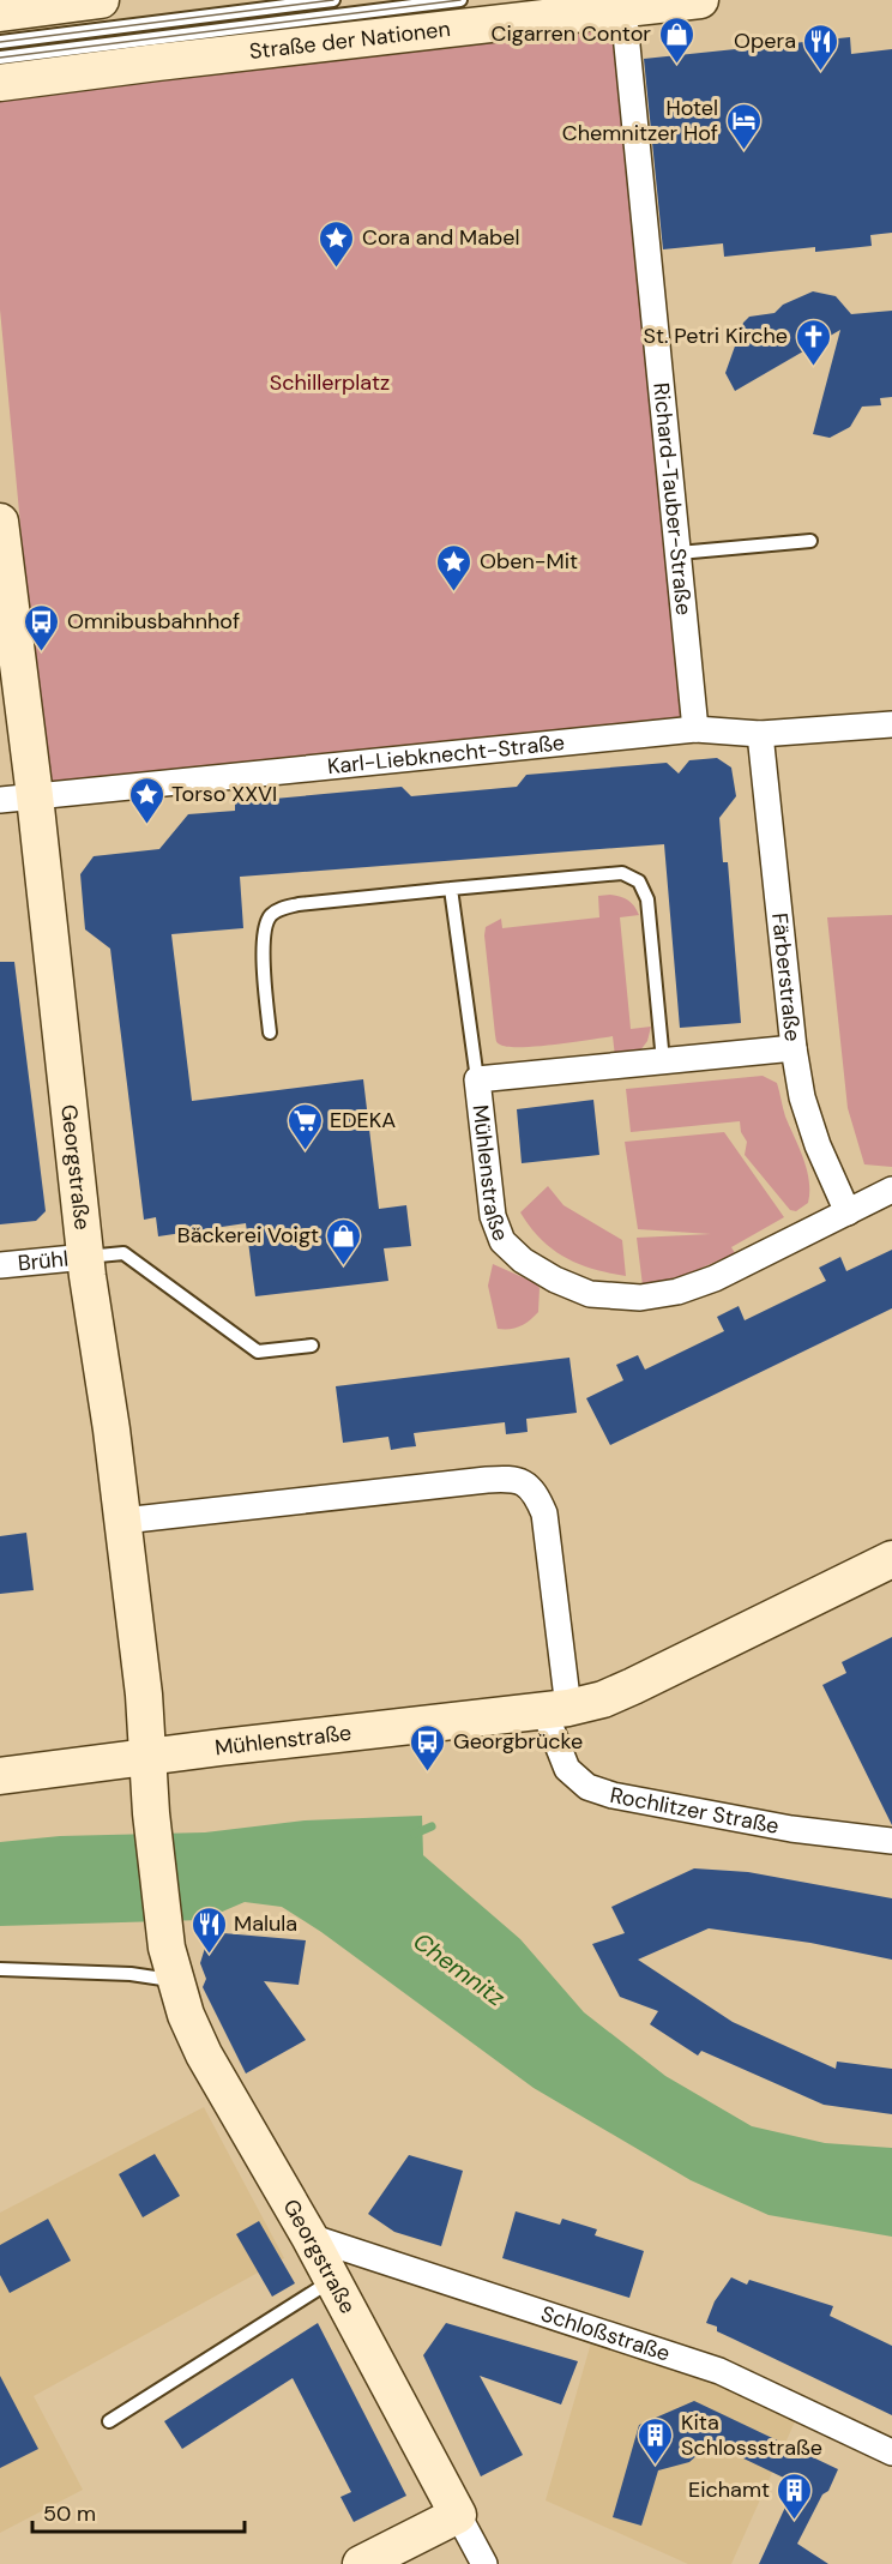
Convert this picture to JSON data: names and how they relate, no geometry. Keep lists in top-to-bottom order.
{
  "streets": {
    "street": [
      "Straße der Nationen",
      "Richard-Tauber-Straße",
      "Karl-Liebknecht-Straße",
      "Färberstraße",
      "Georgstraße",
      "Mühlenstraße",
      "Brühl",
      "Rochlitzer Straße",
      "Schloßstraße"
    ]
  },
  "crossings": [
    ["Straße der Nationen", "Richard-Tauber-Straße"],
    ["Richard-Tauber-Straße", "Karl-Liebknecht-Straße"],
    ["Karl-Liebknecht-Straße", "Färberstraße"],
    ["Karl-Liebknecht-Straße", "Georgstraße"],
    ["Färberstraße", "Mühlenstraße"],
    ["Georgstraße", "Mühlenstraße"],
    ["Georgstraße", "Brühl"],
    ["Georgstraße", "Schloßstraße"],
    ["Mühlenstraße", "Rochlitzer Straße"]
  ],
  "water": ["Chemnitz"],
  "parks": ["Schillerplatz"],
  "places": {
    "shop": ["Cigarren Contor", "Bäckerei Voigt"],
    "restaurant": ["Opera", "Malula"],
    "hotel": ["Hotel Chemnitzer Hof"],
    "place": ["Cora and Mabel", "Oben-Mit", "Torso XXVI"],
    "church": ["St. Petri Kirche"],
    "bus stop": ["Omnibusbahnhof", "Georgbrücke"],
    "supermarket": ["EDEKA"],
    "building": ["Kita Schlossstraße", "Eichamt"]
  },
  "scale_bar": "50 m"
}
